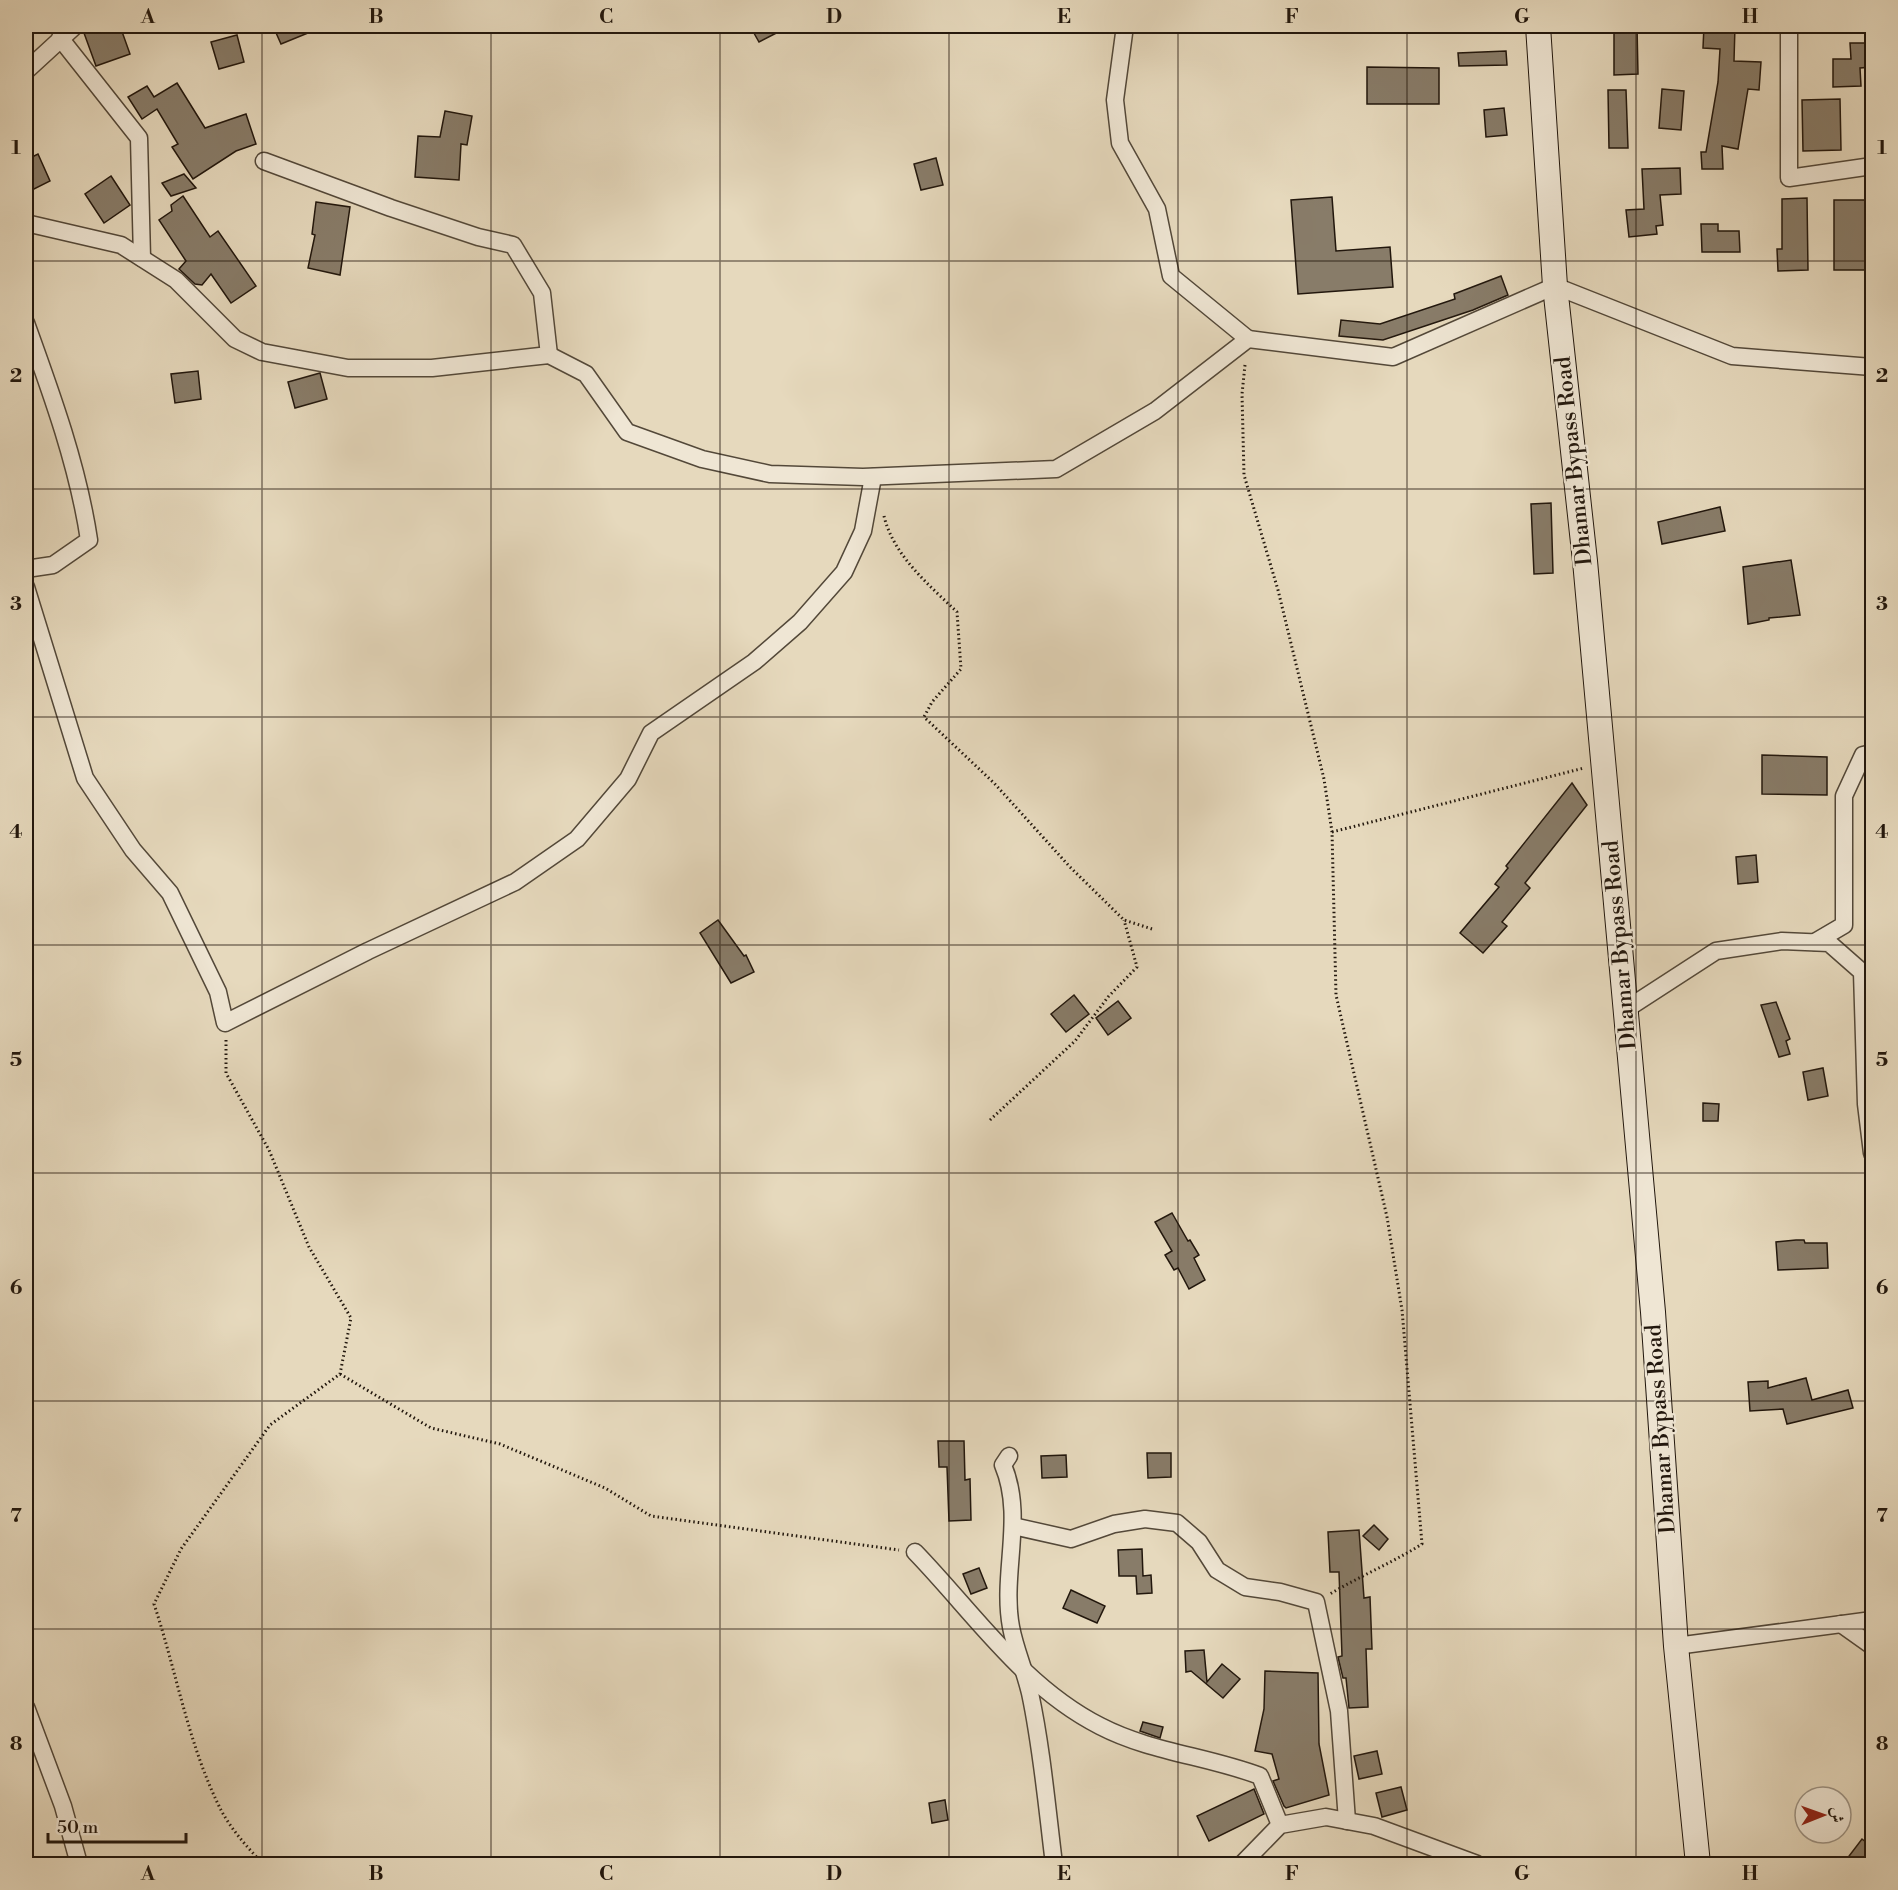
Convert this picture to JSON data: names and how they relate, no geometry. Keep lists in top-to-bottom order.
{
  "streets": {
    "main road": ["Dhamar Bypass Road"]
  },
  "scale_bar": "50 m",
  "north": "right",
  "grid": {
    "columns": [
      "A",
      "B",
      "C",
      "D",
      "E",
      "F",
      "G",
      "H"
    ],
    "rows": [
      "1",
      "2",
      "3",
      "4",
      "5",
      "6",
      "7",
      "8"
    ]
  }
}
